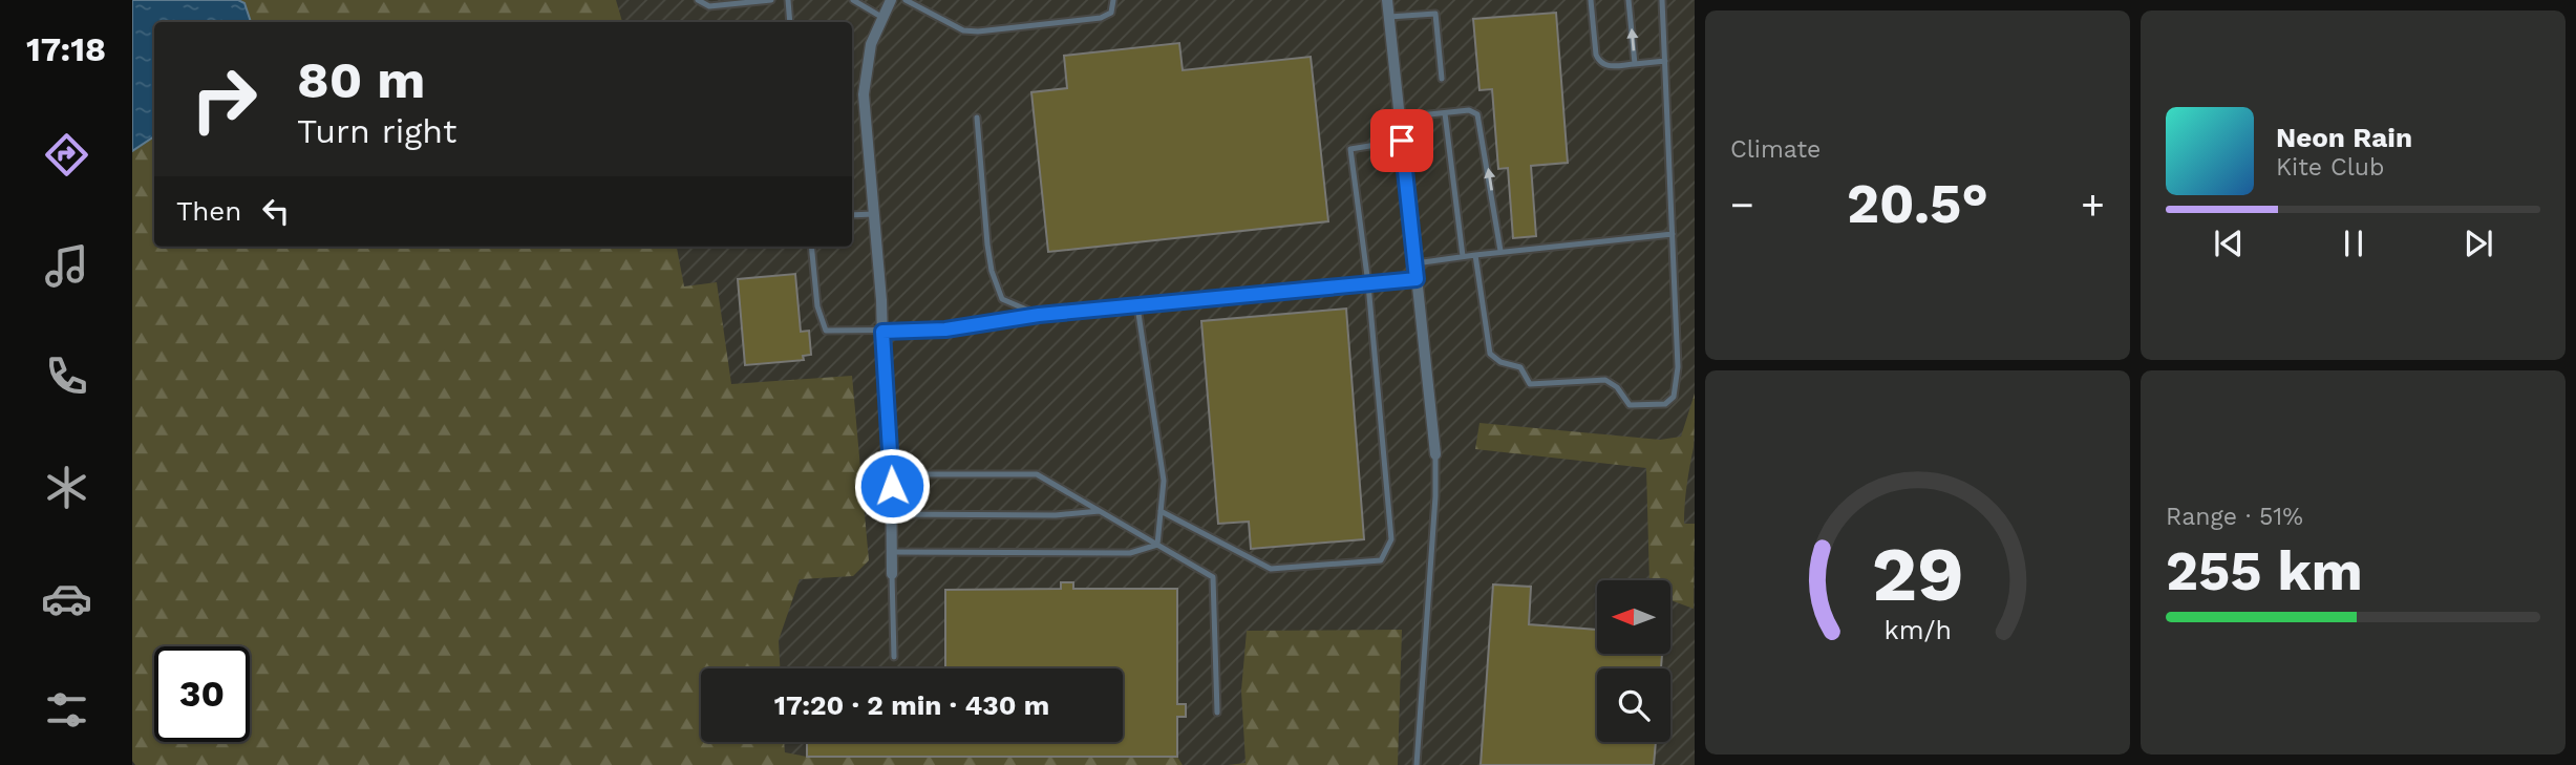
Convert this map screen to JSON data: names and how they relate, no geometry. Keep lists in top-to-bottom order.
{
  "north": "left",
  "page": {
    "tabs": "17:18",
    "tile": [
      "Climate",
      ["Range · 51%", "255 km"]
    ],
    "turn": ["80 m", "Turn right"],
    "song": ["Neon Rain", "Kite Club"],
    "heat": ["−", "20.5°", "+"],
    "then": "Then",
    "limit": "30",
    "trip": "17:20 · 2 min · 430 m",
    "gauge": ["29", "km/h"]
  }
}
